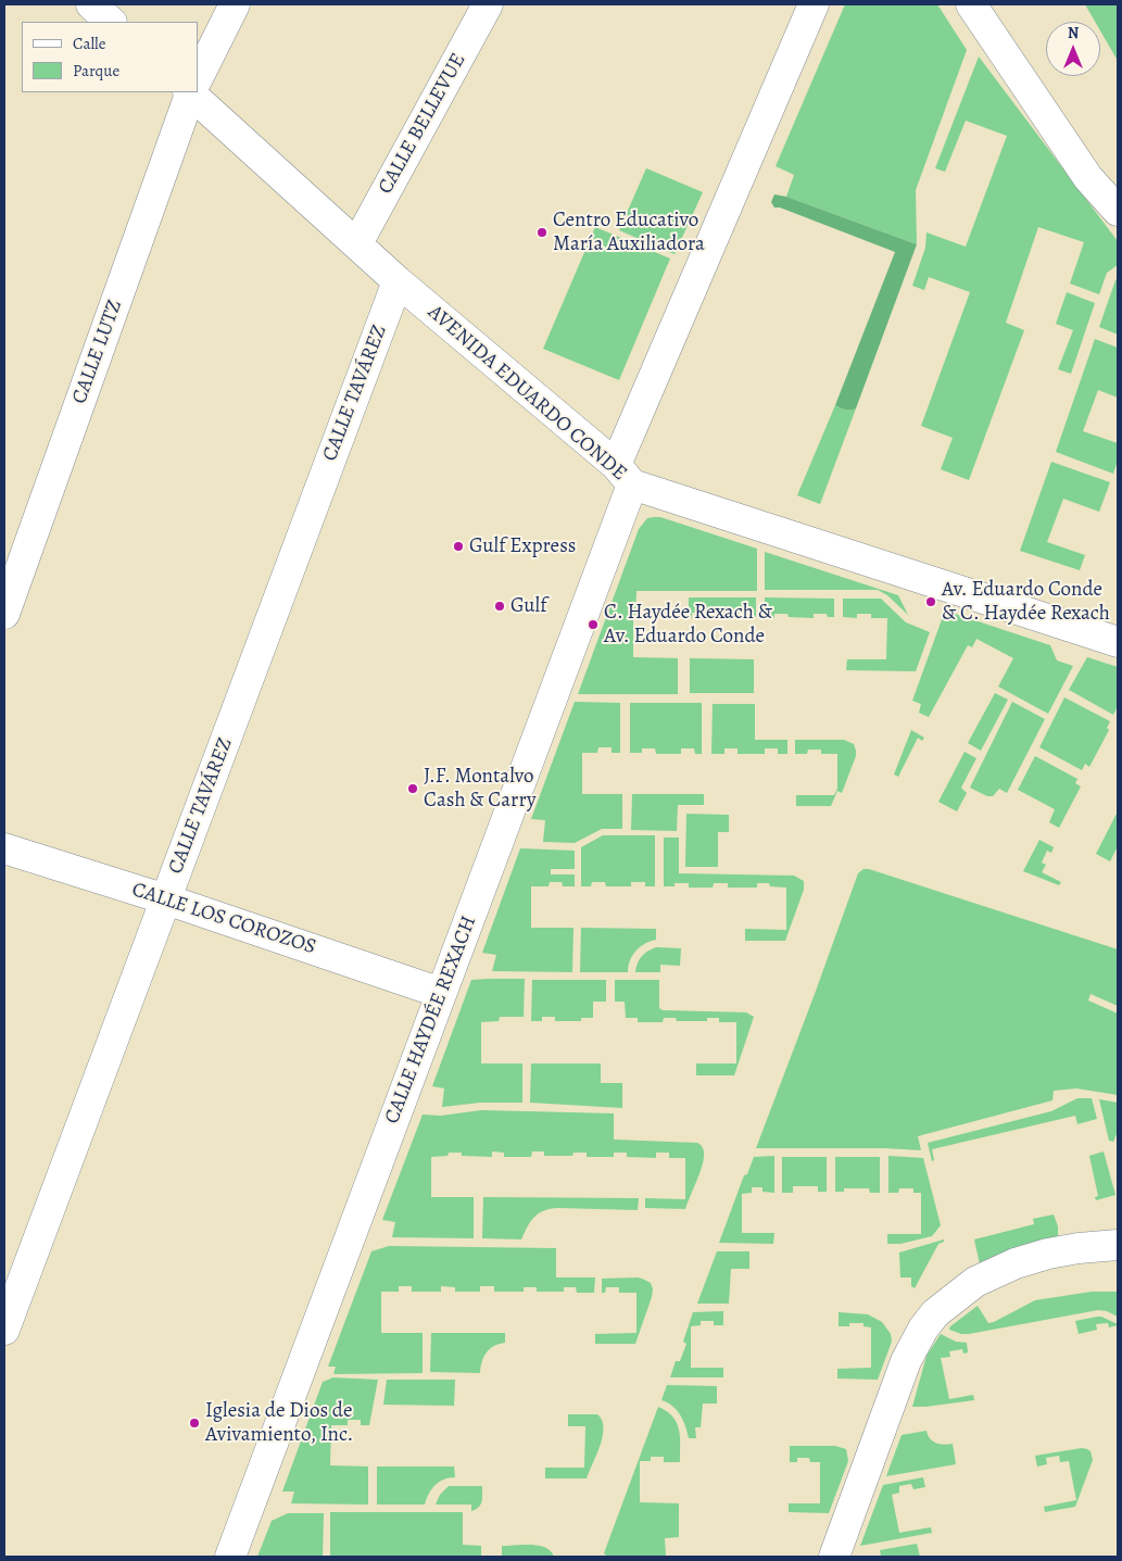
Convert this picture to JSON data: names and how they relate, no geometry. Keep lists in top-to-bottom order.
{
  "streets": {
    "street": [
      "CALLE BELLEVUE",
      "CALLE LUTZ",
      "CALLE TAVÁREZ",
      "AVENIDA EDUARDO CONDE",
      "CALLE LOS COROZOS",
      "CALLE HAYDÉE REXACH"
    ]
  },
  "crossings": [
    ["CALLE BELLEVUE", "AVENIDA EDUARDO CONDE"],
    ["CALLE TAVÁREZ", "AVENIDA EDUARDO CONDE"],
    ["CALLE TAVÁREZ", "CALLE LOS COROZOS"],
    ["AVENIDA EDUARDO CONDE", "CALLE HAYDÉE REXACH"],
    ["CALLE LOS COROZOS", "CALLE HAYDÉE REXACH"]
  ],
  "places": [
    "Centro Educativo María Auxiliadora",
    "Gulf Express",
    "Av. Eduardo Conde & C. Haydée Rexach",
    "Gulf",
    "C. Haydée Rexach & Av. Eduardo Conde",
    "J.F. Montalvo Cash & Carry",
    "Iglesia de Dios de Avivamiento, Inc."
  ],
  "legend": ["Calle", "Parque"],
  "north": "top"
}
